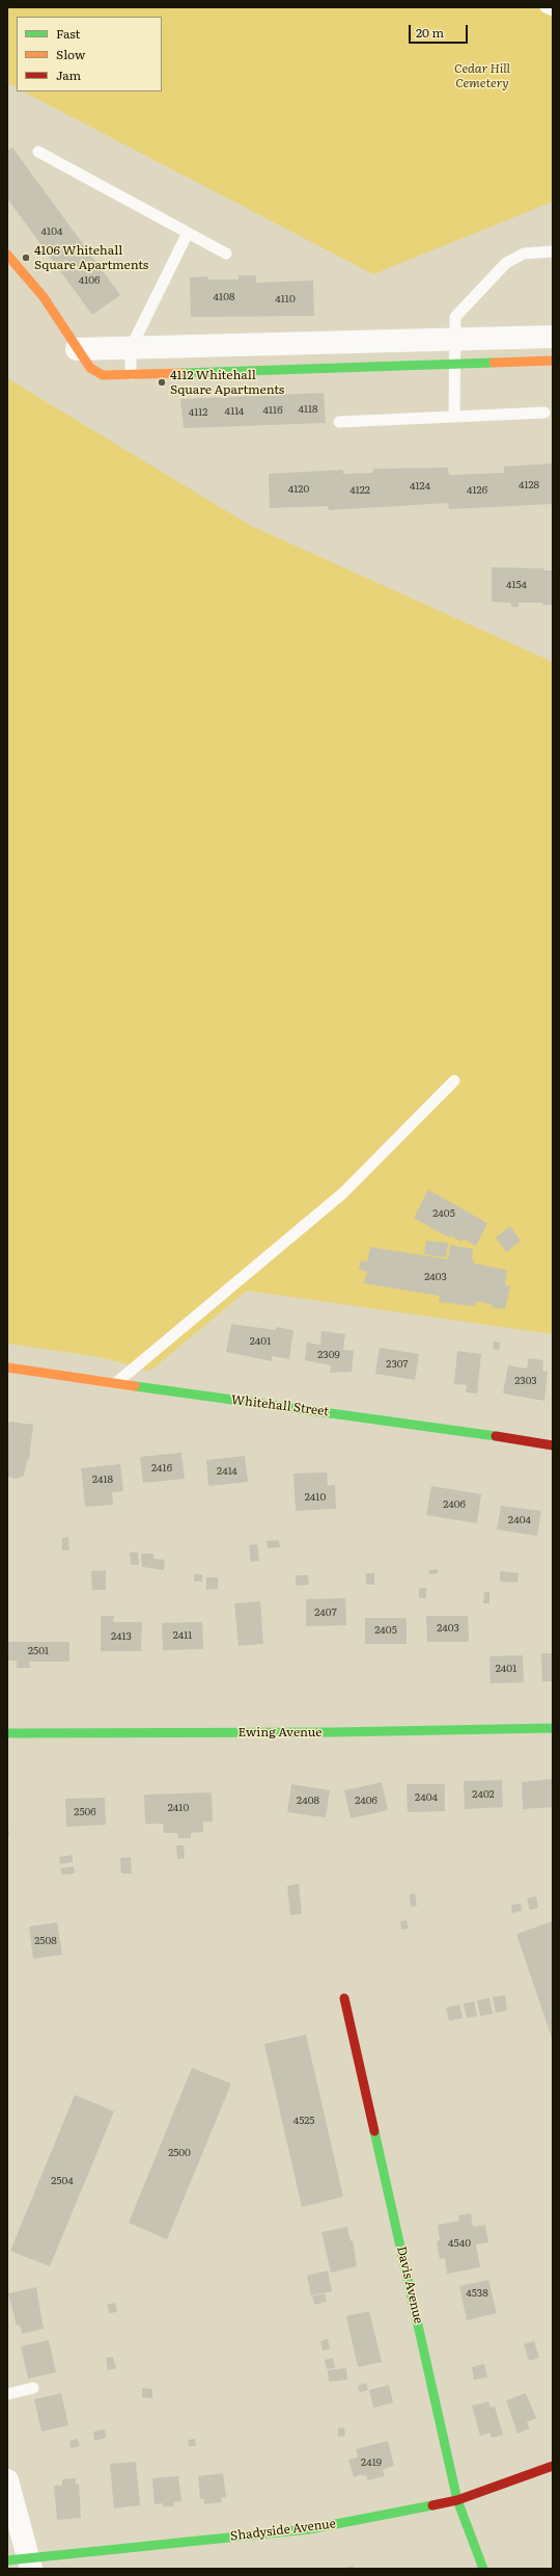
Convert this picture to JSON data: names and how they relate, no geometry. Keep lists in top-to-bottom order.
{
  "streets": {
    "street": [
      "Whitehall Street",
      "Ewing Avenue",
      "Davis Avenue",
      "Shadyside Avenue"
    ]
  },
  "crossings": [
    ["Davis Avenue", "Shadyside Avenue"]
  ],
  "parks": ["Cedar Hill Cemetery"],
  "places": ["4106 Whitehall Square Apartments", "4112 Whitehall Square Apartments"],
  "house_numbers": [
    "4104",
    "4106",
    "4108",
    "4110",
    "4118",
    "4116",
    "4114",
    "4112",
    "4128",
    "4124",
    "4120",
    "4122",
    "4126",
    "4154",
    "2405",
    "2403",
    "2401",
    "2309",
    "2307",
    "2303",
    "2416",
    "2414",
    "2418",
    "2410",
    "2406",
    "2404",
    "2407",
    "2403",
    "2405",
    "2411",
    "2413",
    "2501",
    "2401",
    "2402",
    "2404",
    "2408",
    "2406",
    "2410",
    "2506",
    "2508",
    "4525",
    "2500",
    "2504",
    "4540",
    "4538",
    "2419"
  ],
  "legend": ["Fast", "Slow", "Jam"],
  "scale_bar": "20 m"
}
